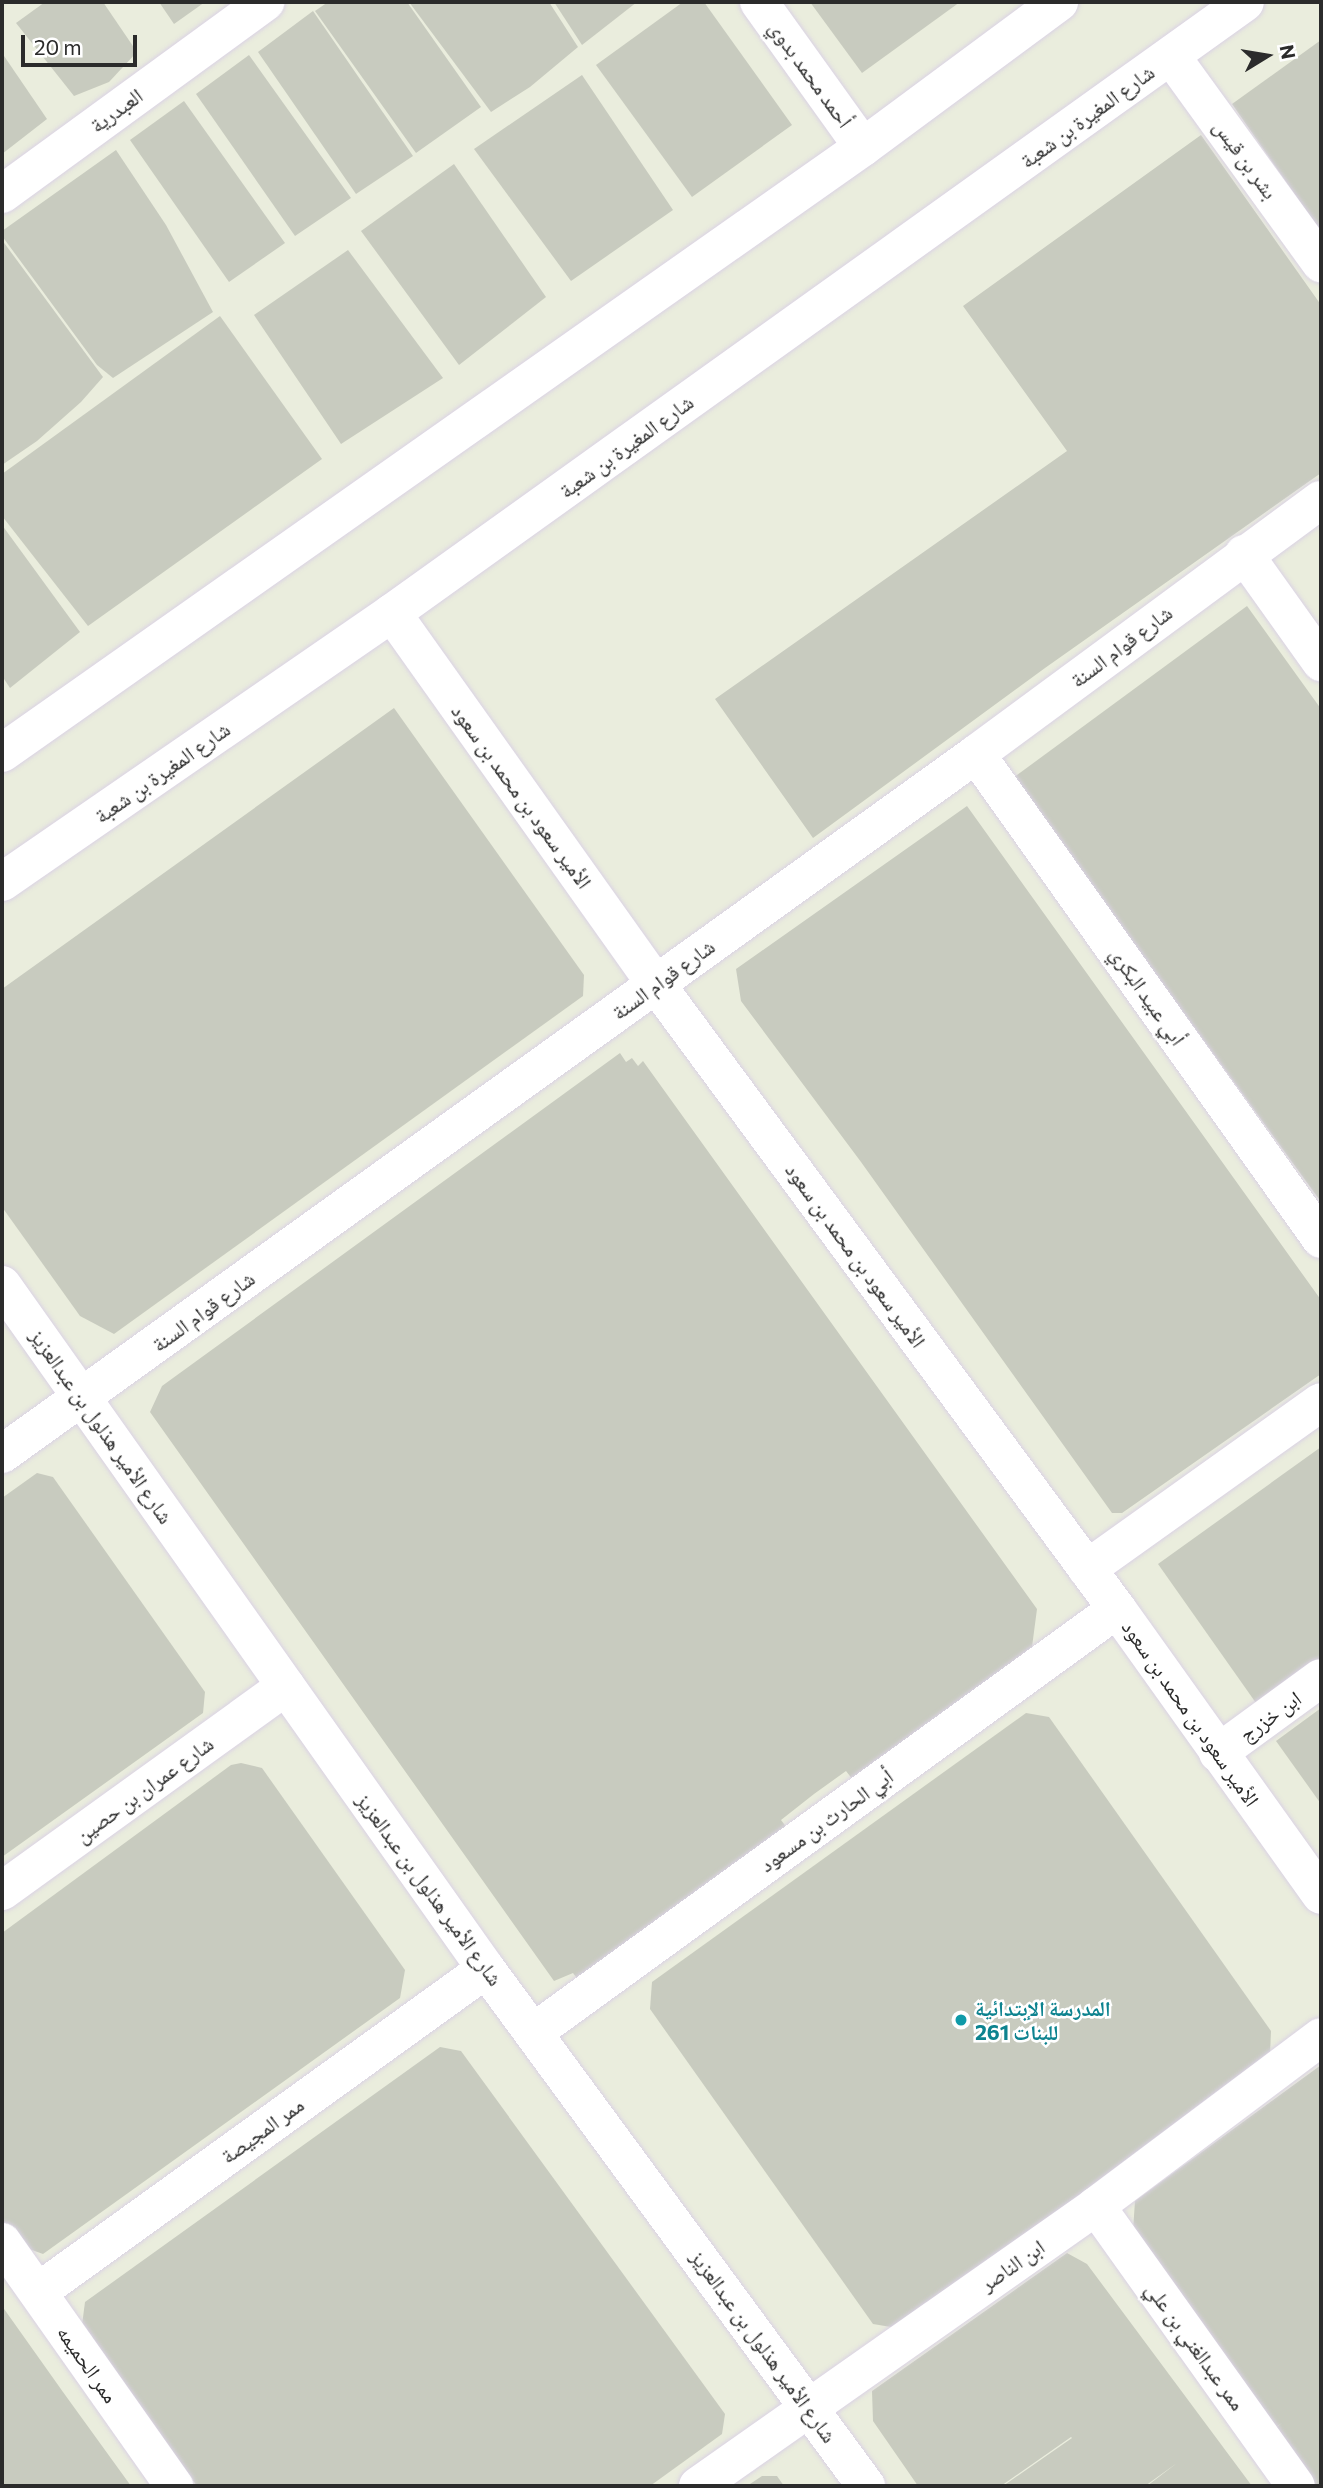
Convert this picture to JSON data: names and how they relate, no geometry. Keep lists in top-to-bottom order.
{
  "streets": {
    "street": [
      "أحمد محمد بدوي",
      "العبدرية",
      "شارع المغيرة بن شعبة",
      "بشر بن قيس",
      "شارع قوام السنة",
      "الأمير سعود بن محمد بن سعود",
      "أبي عبيد البكري",
      "شارع الأمير هذلول بن عبدالعزيز",
      "ابن خزرج",
      "شارع عمران بن حصين",
      "أبي الحارث بن مسعود",
      "ممر المجيصة",
      "ابن الناصر",
      "ممر عبدالغني بن علي",
      "ممر الحميمه"
    ]
  },
  "crossings": [
    ["شارع المغيرة بن شعبة", "بشر بن قيس"],
    ["شارع المغيرة بن شعبة", "الأمير سعود بن محمد بن سعود"],
    ["شارع قوام السنة", "الأمير سعود بن محمد بن سعود"],
    ["شارع قوام السنة", "أبي عبيد البكري"],
    ["شارع قوام السنة", "شارع الأمير هذلول بن عبدالعزيز"],
    ["الأمير سعود بن محمد بن سعود", "ابن خزرج"],
    ["الأمير سعود بن محمد بن سعود", "أبي الحارث بن مسعود"],
    ["شارع الأمير هذلول بن عبدالعزيز", "شارع عمران بن حصين"],
    ["شارع الأمير هذلول بن عبدالعزيز", "أبي الحارث بن مسعود"],
    ["شارع الأمير هذلول بن عبدالعزيز", "ممر المجيصة"],
    ["شارع الأمير هذلول بن عبدالعزيز", "ابن الناصر"],
    ["ممر المجيصة", "ممر الحميمه"],
    ["ابن الناصر", "ممر عبدالغني بن علي"]
  ],
  "places": ["المدرسة الإبتدائية 261 للبنات"],
  "scale_bar": "20 m",
  "north": "right"
}
